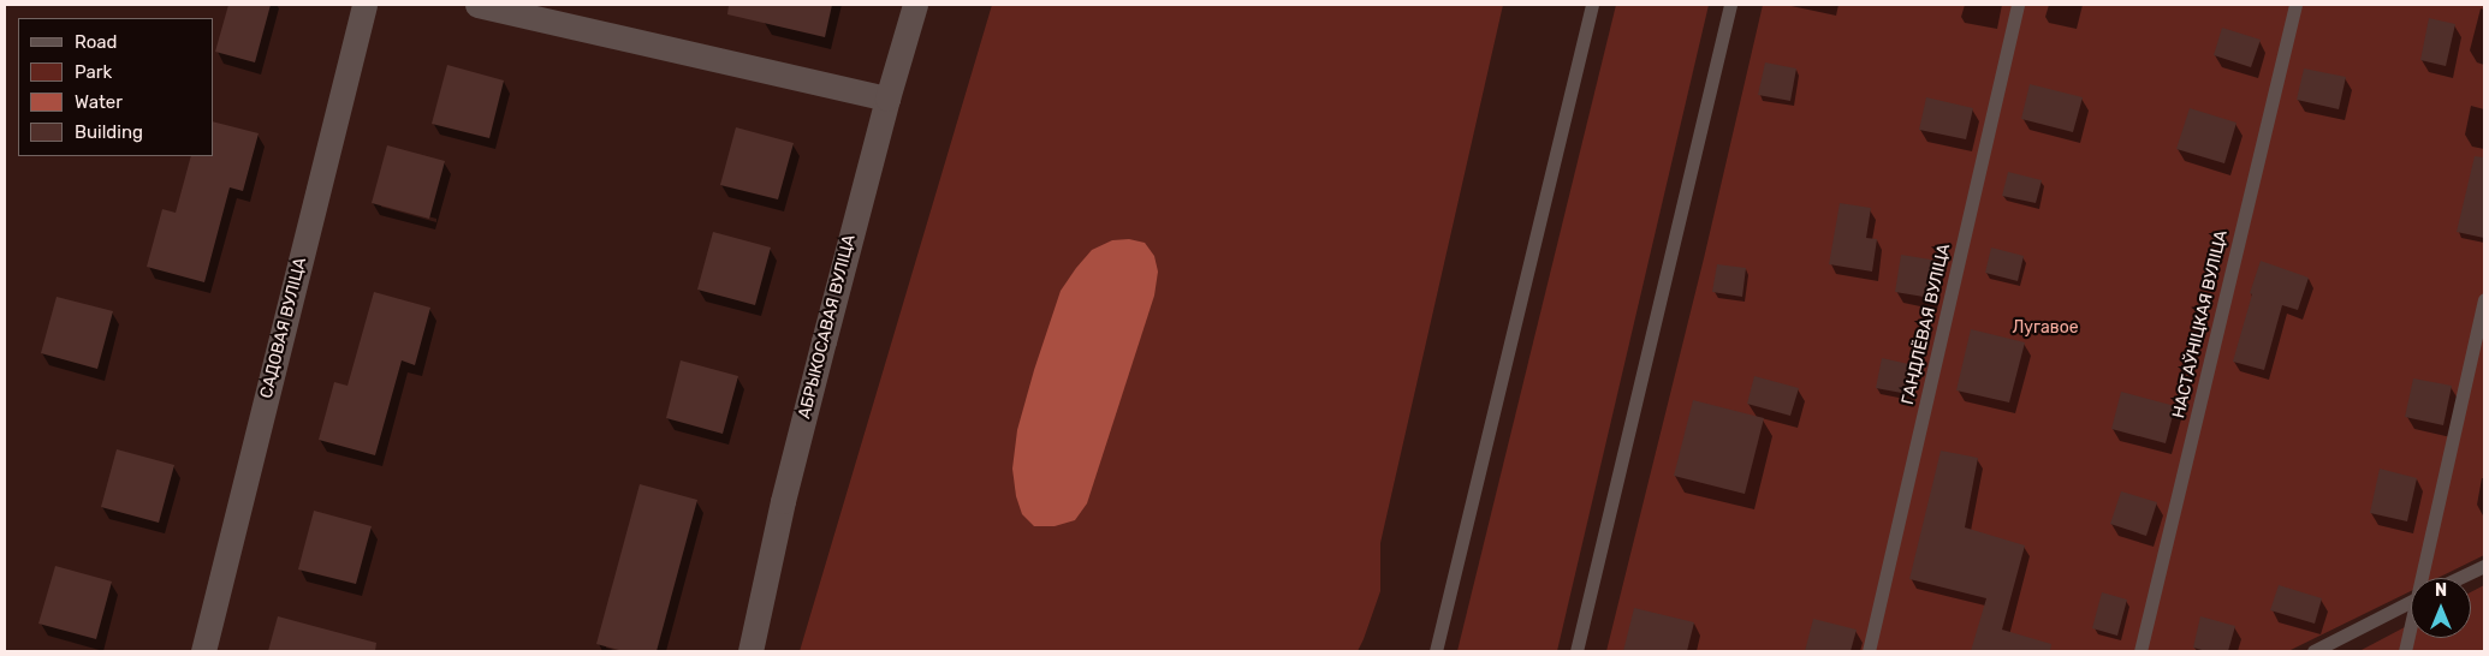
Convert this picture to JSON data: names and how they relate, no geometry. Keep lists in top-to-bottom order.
{
  "streets": {
    "street": ["АБРЫКОСАВАЯ ВУЛІЦА", "САДОВАЯ ВУЛІЦА"],
    "lane": ["ГАНДЛЁВАЯ ВУЛІЦА", "НАСТАЎНІЦКАЯ ВУЛІЦА"]
  },
  "parks": ["Лугавое"],
  "legend": [
    "Road",
    "Park",
    "Water",
    "Building"
  ],
  "north": "top"
}
